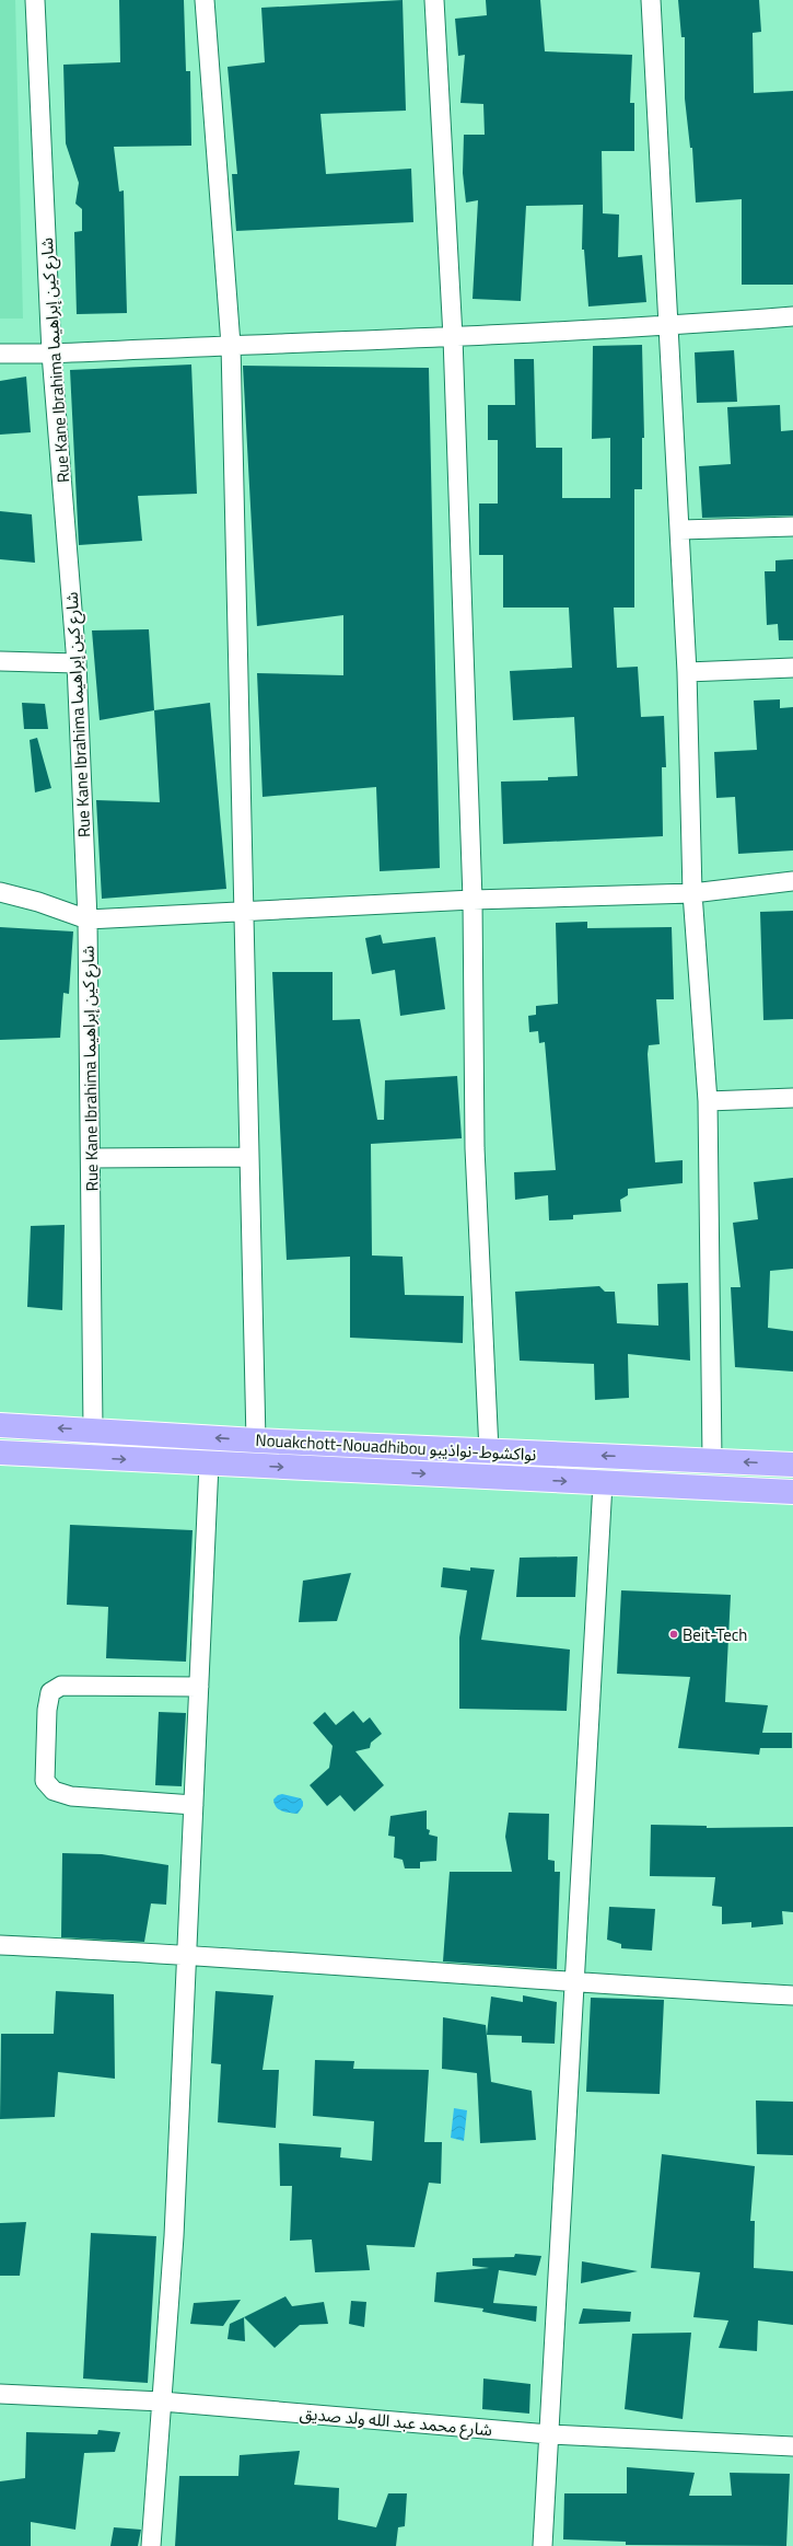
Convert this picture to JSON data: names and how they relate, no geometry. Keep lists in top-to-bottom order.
{
  "streets": {
    "highway": ["Nouakchott-Nouadhibou نواكشوط-نواذيبو"],
    "street": ["Rue Kane Ibrahima شارع كين إبراهيما", "شارع محمد عبد الله ولد صديق"]
  },
  "crossings": [
    ["Rue Kane Ibrahima شارع كين إبراهيما", "Nouakchott-Nouadhibou نواكشوط-نواذيبو"]
  ],
  "places": ["Beit-Tech"]
}
